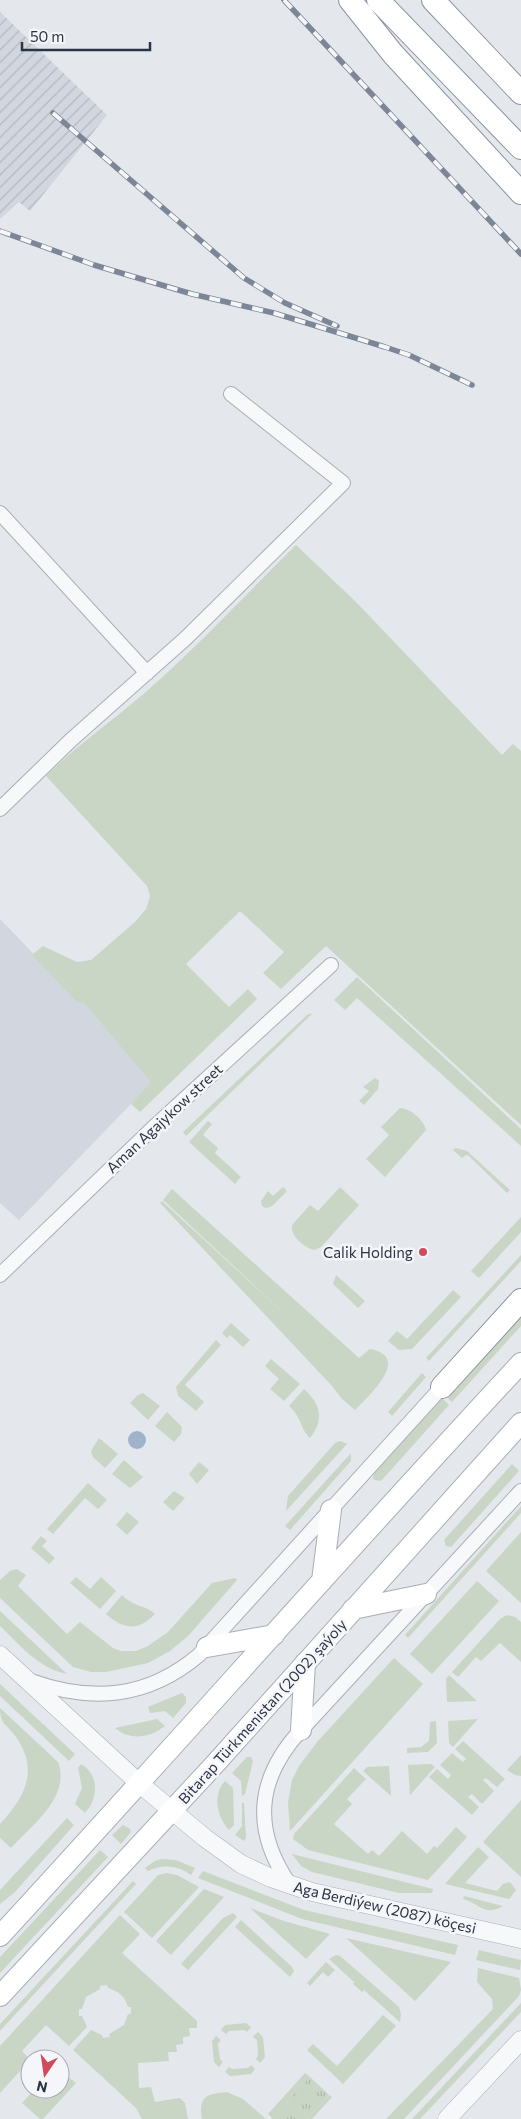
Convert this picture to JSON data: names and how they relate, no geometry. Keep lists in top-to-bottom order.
{
  "streets": {
    "main road": ["Bitarap Türkmenistan (2002) şaýoly"],
    "street": ["Aman Agajykow street", "Aga Berdiýew (2087) köçesi"]
  },
  "crossings": [
    ["Bitarap Türkmenistan (2002) şaýoly", "Aga Berdiýew (2087) köçesi"]
  ],
  "places": ["Calik Holding"],
  "scale_bar": "50 m",
  "north": "bottom"
}
